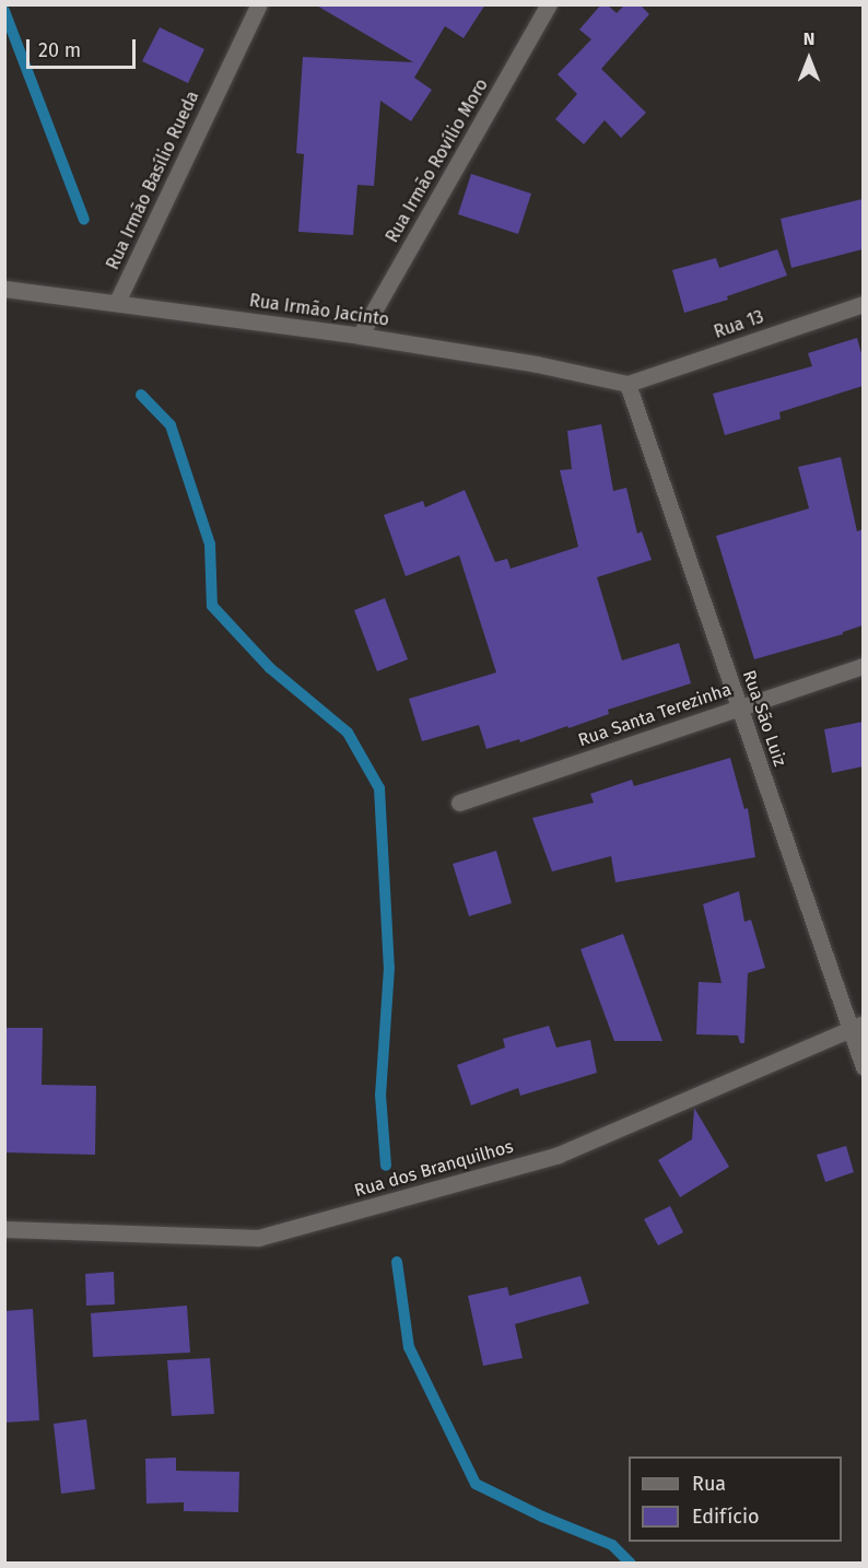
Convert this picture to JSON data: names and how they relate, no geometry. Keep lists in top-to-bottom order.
{
  "streets": {
    "street": [
      "Rua Irmão Rovílio Moro",
      "Rua Irmão Basílio Rueda",
      "Rua Irmão Jacinto",
      "Rua 13",
      "Rua Santa Terezinha",
      "Rua São Luiz",
      "Rua dos Branquilhos"
    ]
  },
  "crossings": [
    ["Rua Irmão Rovílio Moro", "Rua Irmão Jacinto"],
    ["Rua Irmão Basílio Rueda", "Rua Irmão Jacinto"],
    ["Rua Irmão Jacinto", "Rua 13"],
    ["Rua Irmão Jacinto", "Rua São Luiz"],
    ["Rua 13", "Rua São Luiz"],
    ["Rua Santa Terezinha", "Rua São Luiz"],
    ["Rua São Luiz", "Rua dos Branquilhos"]
  ],
  "legend": ["Rua", "Edifício"],
  "scale_bar": "20 m",
  "north": "top"
}
